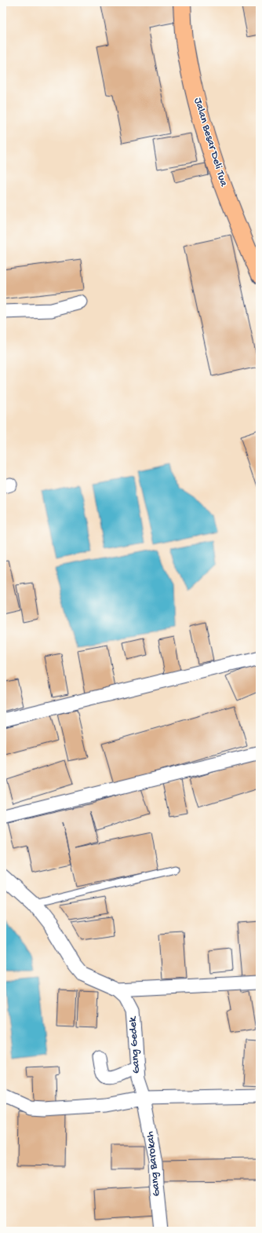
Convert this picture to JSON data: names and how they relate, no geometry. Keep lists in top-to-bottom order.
{
  "streets": {
    "main road": ["Jalan Besar Deli Tua"],
    "street": ["Gang Gedek", "Gang Barokah"]
  },
  "crossings": [
    ["Gang Gedek", "Gang Barokah"]
  ]
}
